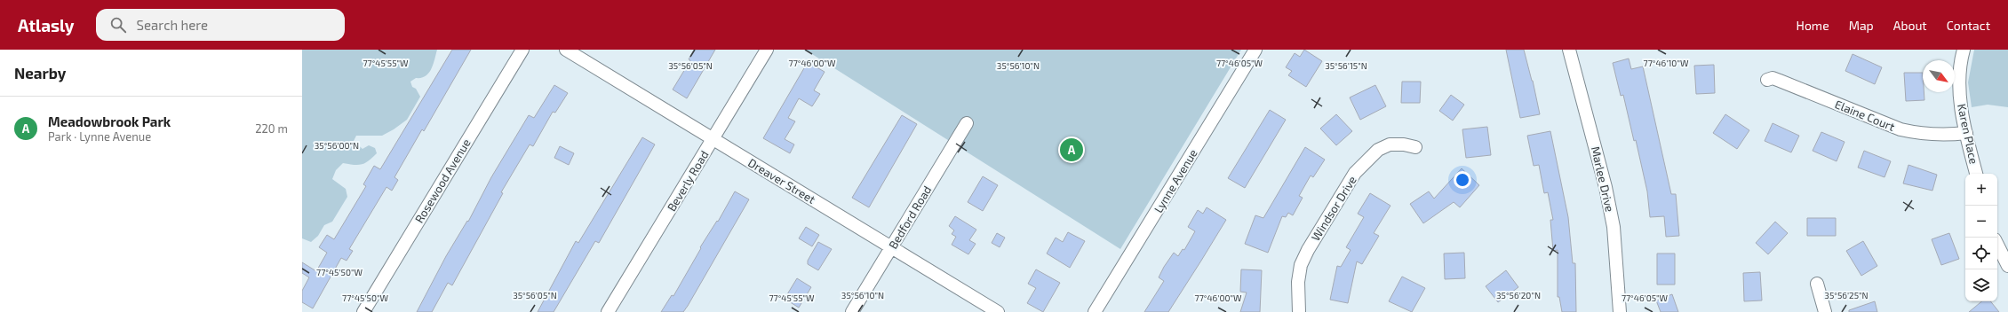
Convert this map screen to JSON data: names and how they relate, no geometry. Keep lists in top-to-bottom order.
{
  "streets": {
    "street": [
      "Elaine Court",
      "Karen Place",
      "Marlee Drive",
      "Rosewood Avenue",
      "Beverly Road",
      "Dreaver Street",
      "Lynne Avenue",
      "Windsor Drive",
      "Bedford Road"
    ]
  },
  "crossings": [
    ["Elaine Court", "Karen Place"],
    ["Beverly Road", "Dreaver Street"],
    ["Dreaver Street", "Bedford Road"]
  ],
  "north": "bottom right",
  "page": {
    "header": "Atlasly",
    "search": "Search here",
    "nav": [
      "Home",
      "Map",
      "About",
      "Contact"
    ],
    "heading": "Nearby",
    "list": [
      {
        "mark": "A",
        "name": "Meadowbrook Park",
        "note": "Park · Lynne Avenue",
        "value": "220 m"
      }
    ],
    "pins": "A",
    "map_buttons": ["+", "−"]
  },
  "coordinates": [
    "77°45'55\"W",
    "77°46'00\"W",
    "77°46'05\"W",
    "77°46'10\"W",
    "35°56'05\"N",
    "35°56'10\"N",
    "35°56'15\"N",
    "35°56'00\"N",
    "77°45'50\"W",
    "35°56'20\"N",
    "35°56'25\"N"
  ]
}
